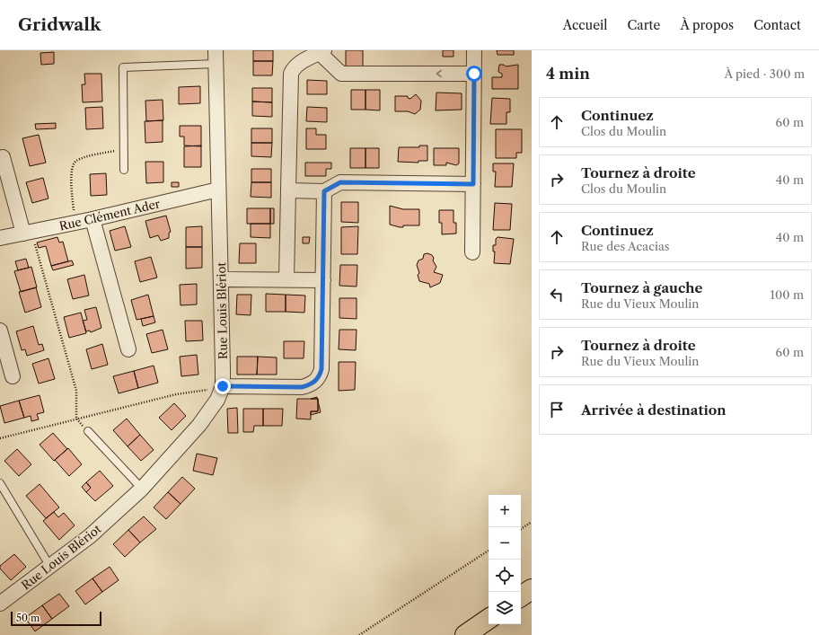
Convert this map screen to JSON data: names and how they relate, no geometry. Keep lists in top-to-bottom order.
{
  "streets": {
    "street": ["Rue Clément Ader", "Rue Louis Blériot"]
  },
  "crossings": [
    ["Rue Clément Ader", "Rue Louis Blériot"]
  ],
  "scale_bar": "50 m",
  "page": {
    "header": "Gridwalk",
    "nav": [
      "Accueil",
      "Carte",
      "À propos",
      "Contact"
    ],
    "heading": ["4 min", "À pied · 300 m"],
    "list": [
      ["Continuez", "Clos du Moulin", "60 m"],
      ["Tournez à droite", "Clos du Moulin", "40 m"],
      ["Continuez", "Rue des Acacias", "40 m"],
      ["Tournez à gauche", "Rue du Vieux Moulin", "100 m"],
      ["Tournez à droite", "Rue du Vieux Moulin", "60 m"],
      "Arrivée à destination"
    ],
    "map_buttons": ["+", "−"],
    "scale": "50 m"
  }
}
